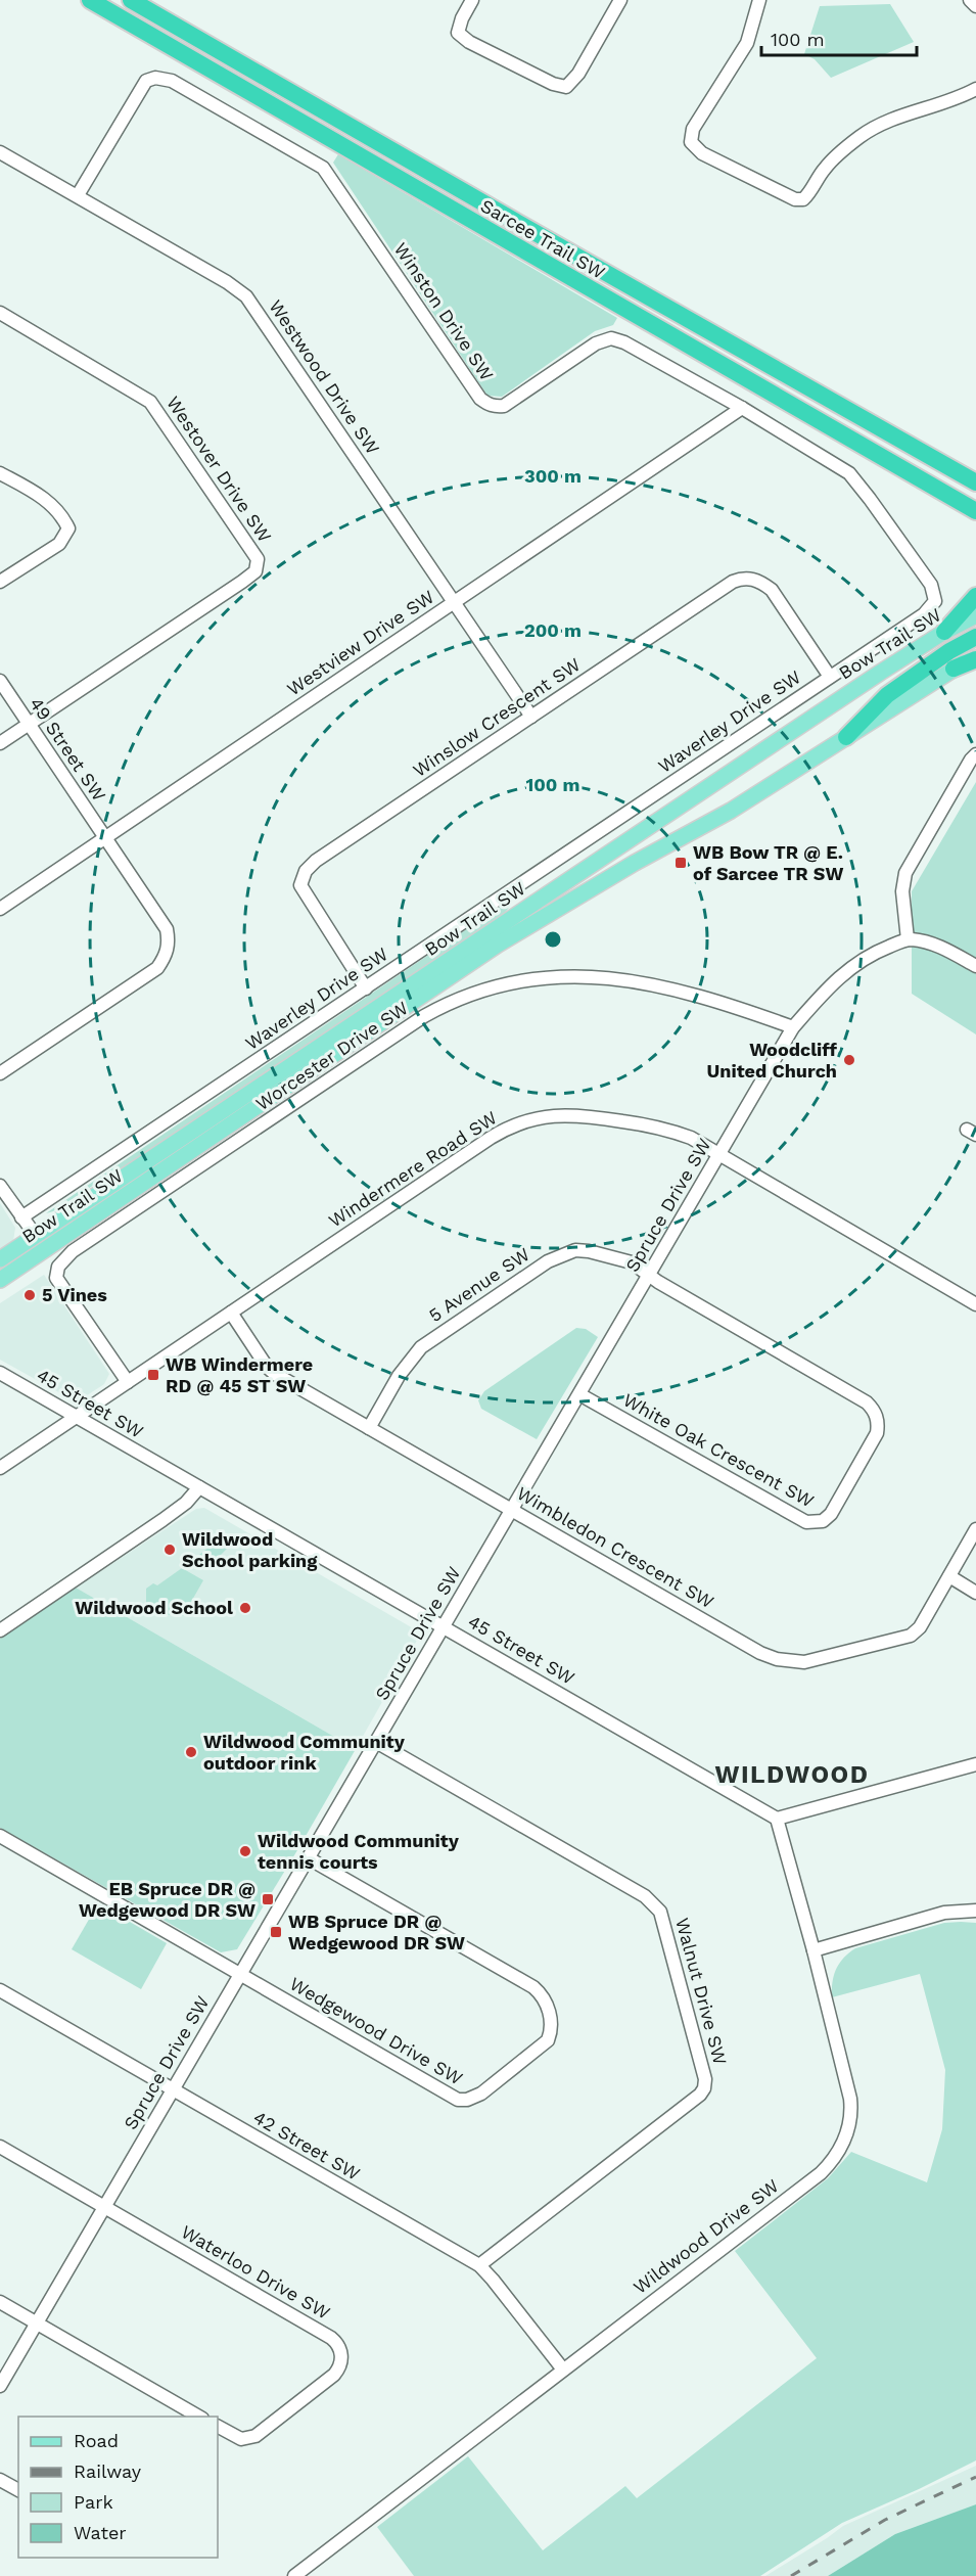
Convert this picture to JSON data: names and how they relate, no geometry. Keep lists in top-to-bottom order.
{
  "streets": {
    "highway": ["Sarcee Trail SW"],
    "main road": ["Bow Trail SW"],
    "street": [
      "Winston Drive SW",
      "Westwood Drive SW",
      "Westover Drive SW",
      "Westview Drive SW",
      "Winslow Crescent SW",
      "Waverley Drive SW",
      "49 Street SW",
      "Worcester Drive SW",
      "Windermere Road SW",
      "Spruce Drive SW",
      "5 Avenue SW",
      "45 Street SW",
      "White Oak Crescent SW",
      "Wimbledon Crescent SW",
      "Walnut Drive SW",
      "Wedgewood Drive SW",
      "42 Street SW",
      "Wildwood Drive SW",
      "Waterloo Drive SW"
    ]
  },
  "crossings": [
    ["Winston Drive SW", "Westwood Drive SW"],
    ["Winston Drive SW", "Westview Drive SW"],
    ["Winston Drive SW", "Waverley Drive SW"],
    ["Westwood Drive SW", "Westview Drive SW"],
    ["Westwood Drive SW", "Winslow Crescent SW"],
    ["Westover Drive SW", "49 Street SW"],
    ["Westview Drive SW", "49 Street SW"],
    ["Winslow Crescent SW", "Waverley Drive SW"],
    ["Worcester Drive SW", "Windermere Road SW"],
    ["Worcester Drive SW", "Spruce Drive SW"],
    ["Windermere Road SW", "Spruce Drive SW"],
    ["Windermere Road SW", "45 Street SW"],
    ["Windermere Road SW", "Wimbledon Crescent SW"],
    ["Spruce Drive SW", "5 Avenue SW"],
    ["Spruce Drive SW", "45 Street SW"],
    ["Spruce Drive SW", "White Oak Crescent SW"],
    ["Spruce Drive SW", "Wimbledon Crescent SW"],
    ["Spruce Drive SW", "Walnut Drive SW"],
    ["Spruce Drive SW", "Wedgewood Drive SW"],
    ["Spruce Drive SW", "42 Street SW"],
    ["Spruce Drive SW", "Waterloo Drive SW"],
    ["5 Avenue SW", "White Oak Crescent SW"],
    ["5 Avenue SW", "Wimbledon Crescent SW"],
    ["Walnut Drive SW", "42 Street SW"],
    ["42 Street SW", "Wildwood Drive SW"]
  ],
  "districts": ["WILDWOOD"],
  "places": {
    "transit": [
      "WB Bow TR @ E. of Sarcee TR SW",
      "WB Windermere RD @ 45 ST SW",
      "EB Spruce DR @ Wedgewood DR SW",
      "WB Spruce DR @ Wedgewood DR SW"
    ],
    "other": [
      "Woodcliff United Church",
      "5 Vines",
      "Wildwood School parking",
      "Wildwood School",
      "Wildwood Community outdoor rink",
      "Wildwood Community tennis courts"
    ]
  },
  "legend": [
    "Road",
    "Railway",
    "Park",
    "Water"
  ],
  "scale_bar": "100 m",
  "rings": ["300 m", "200 m", "100 m"]
}
